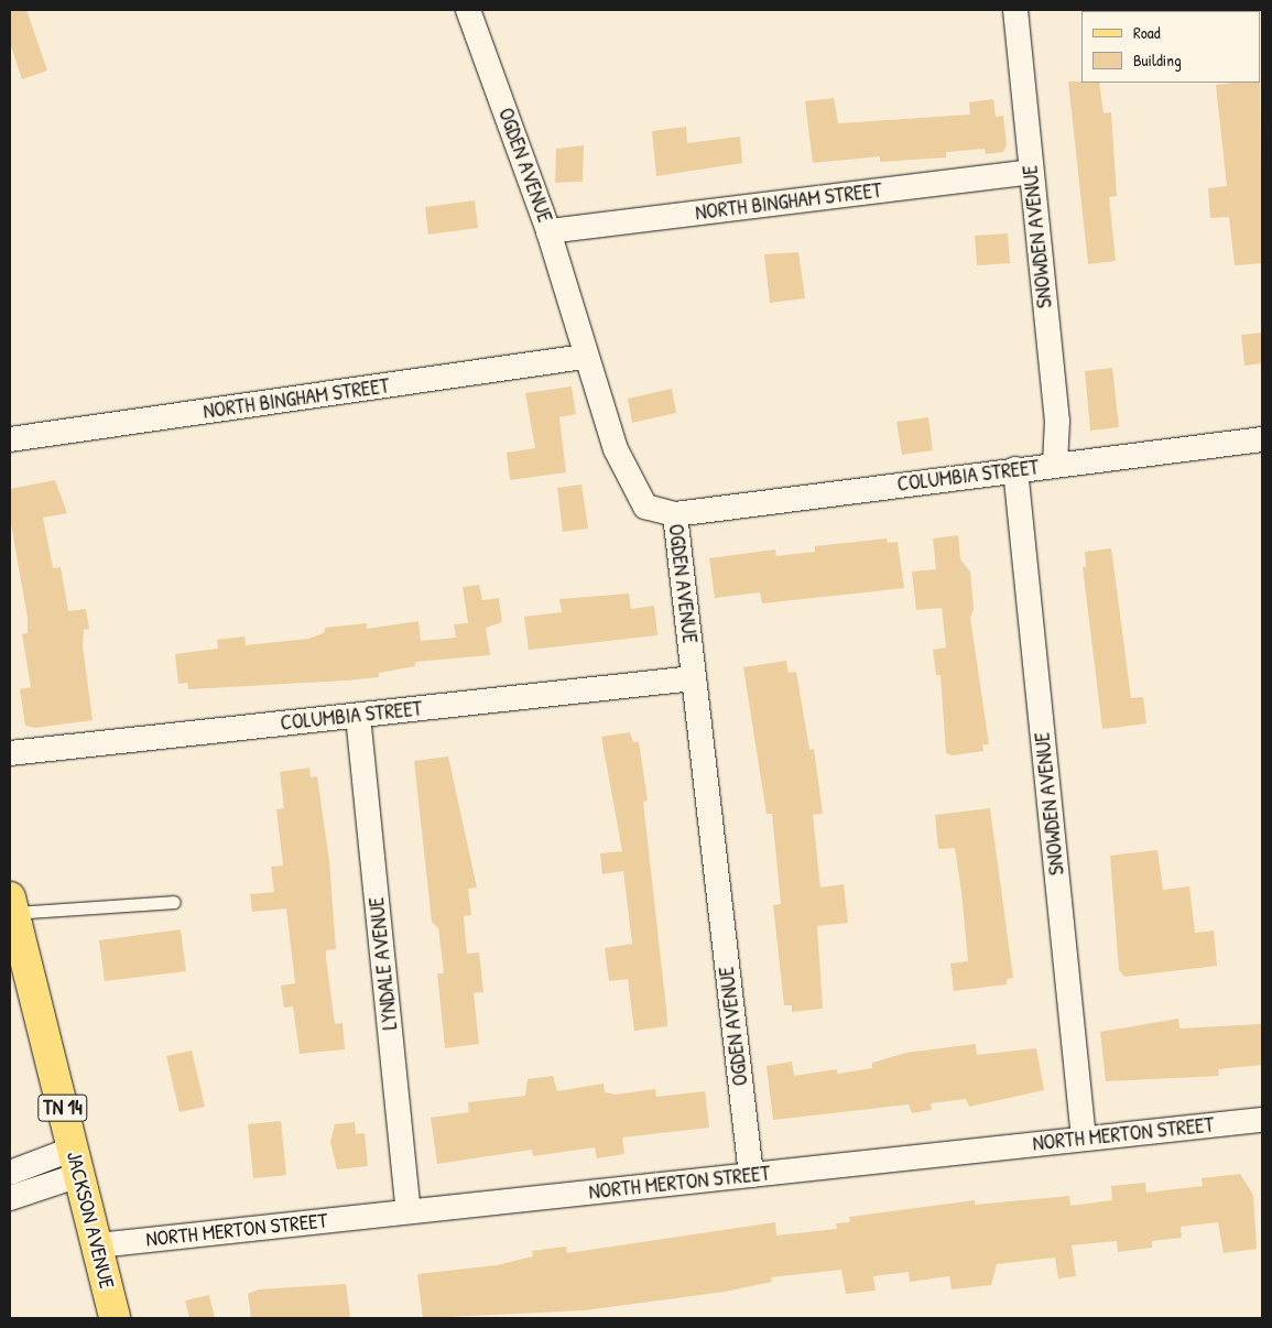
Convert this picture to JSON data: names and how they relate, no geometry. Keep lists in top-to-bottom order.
{
  "streets": {
    "main road": ["TN 14", "JACKSON AVENUE"],
    "street": [
      "OGDEN AVENUE",
      "NORTH BINGHAM STREET",
      "SNOWDEN AVENUE",
      "COLUMBIA STREET",
      "LYNDALE AVENUE",
      "NORTH MERTON STREET"
    ]
  },
  "crossings": [
    ["OGDEN AVENUE", "NORTH BINGHAM STREET"],
    ["OGDEN AVENUE", "COLUMBIA STREET"],
    ["OGDEN AVENUE", "NORTH MERTON STREET"],
    ["NORTH BINGHAM STREET", "SNOWDEN AVENUE"],
    ["SNOWDEN AVENUE", "COLUMBIA STREET"],
    ["SNOWDEN AVENUE", "NORTH MERTON STREET"],
    ["COLUMBIA STREET", "LYNDALE AVENUE"],
    ["LYNDALE AVENUE", "NORTH MERTON STREET"],
    ["NORTH MERTON STREET", "JACKSON AVENUE"]
  ],
  "legend": ["Road", "Building"]
}
